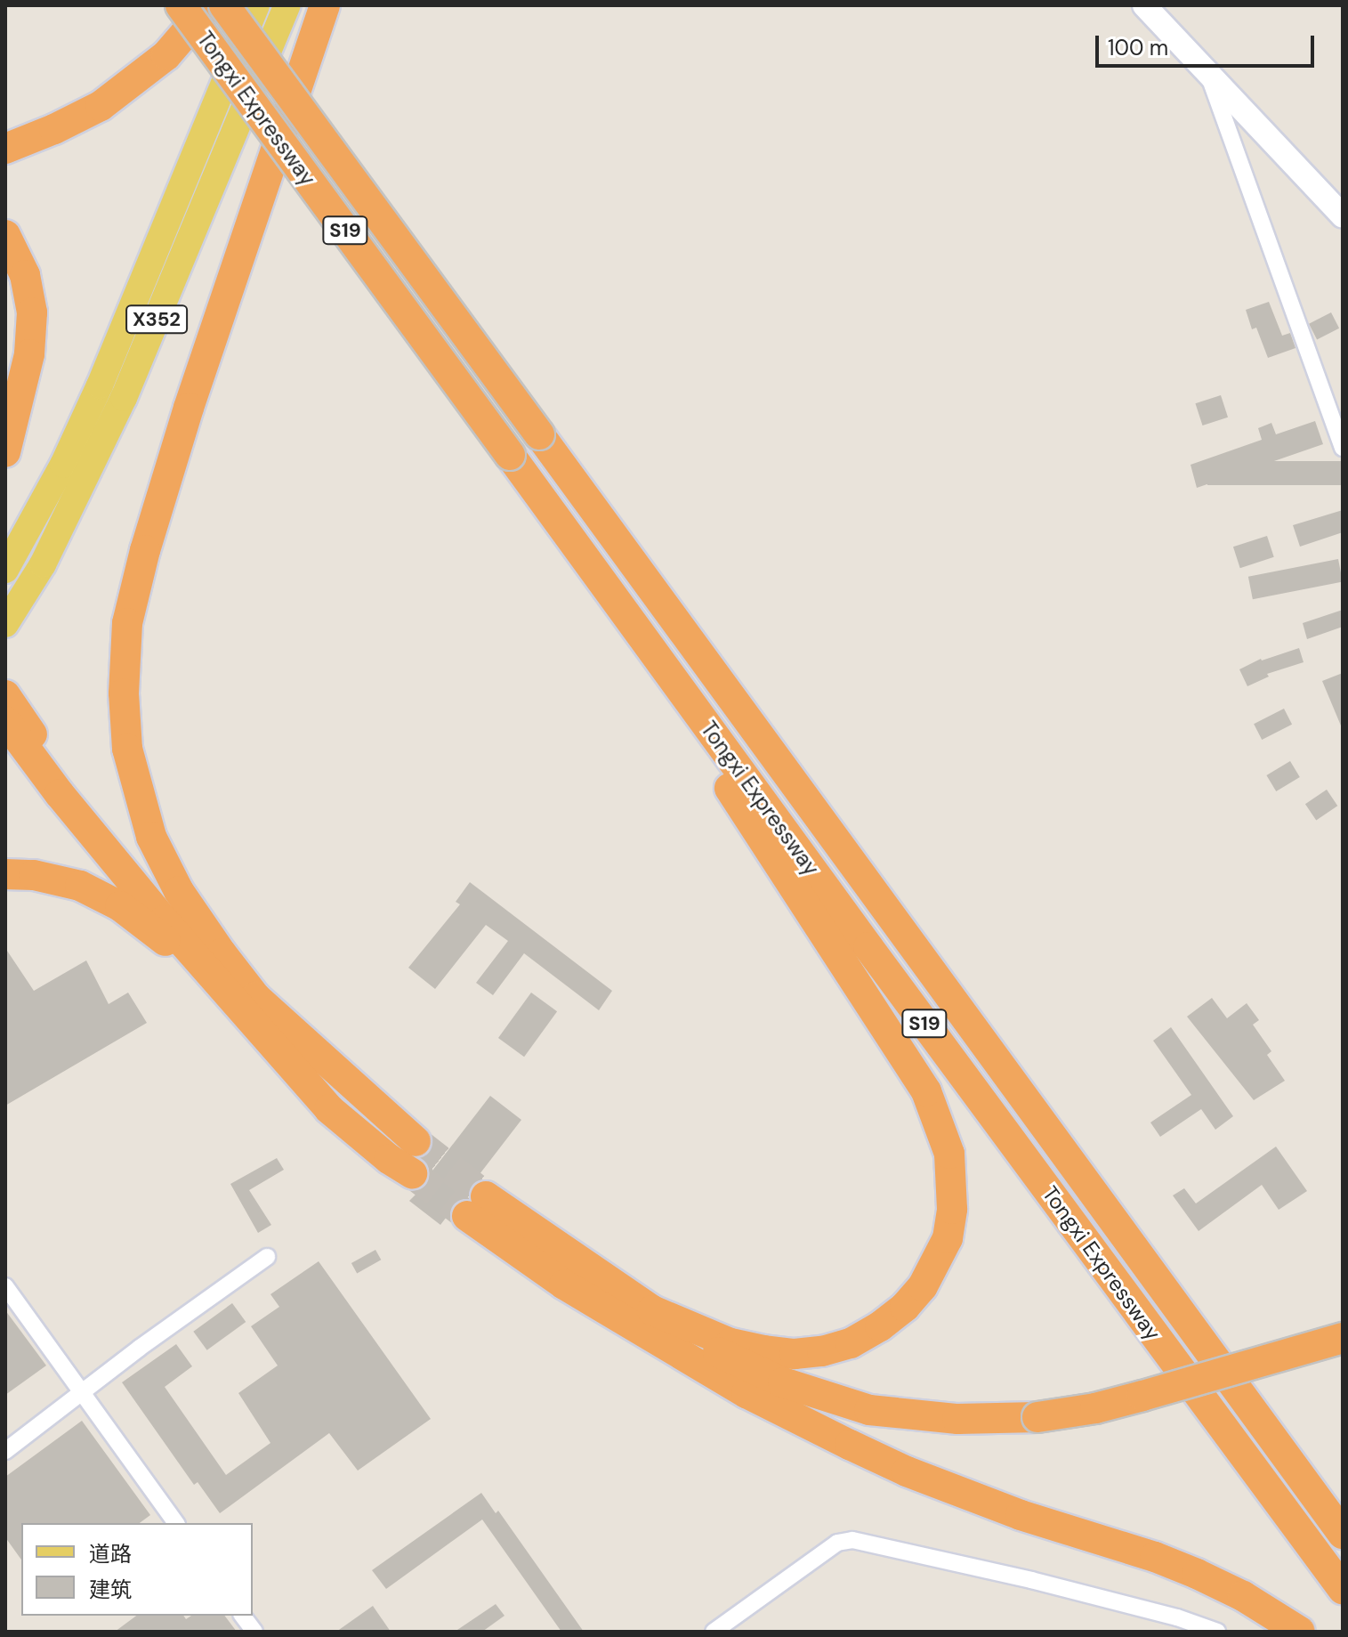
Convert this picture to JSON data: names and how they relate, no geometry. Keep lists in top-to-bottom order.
{
  "streets": {
    "highway": ["Tongxi Expressway", "S19"],
    "main road": ["X352"]
  },
  "legend": ["道路", "建筑"],
  "scale_bar": "100 m"
}
